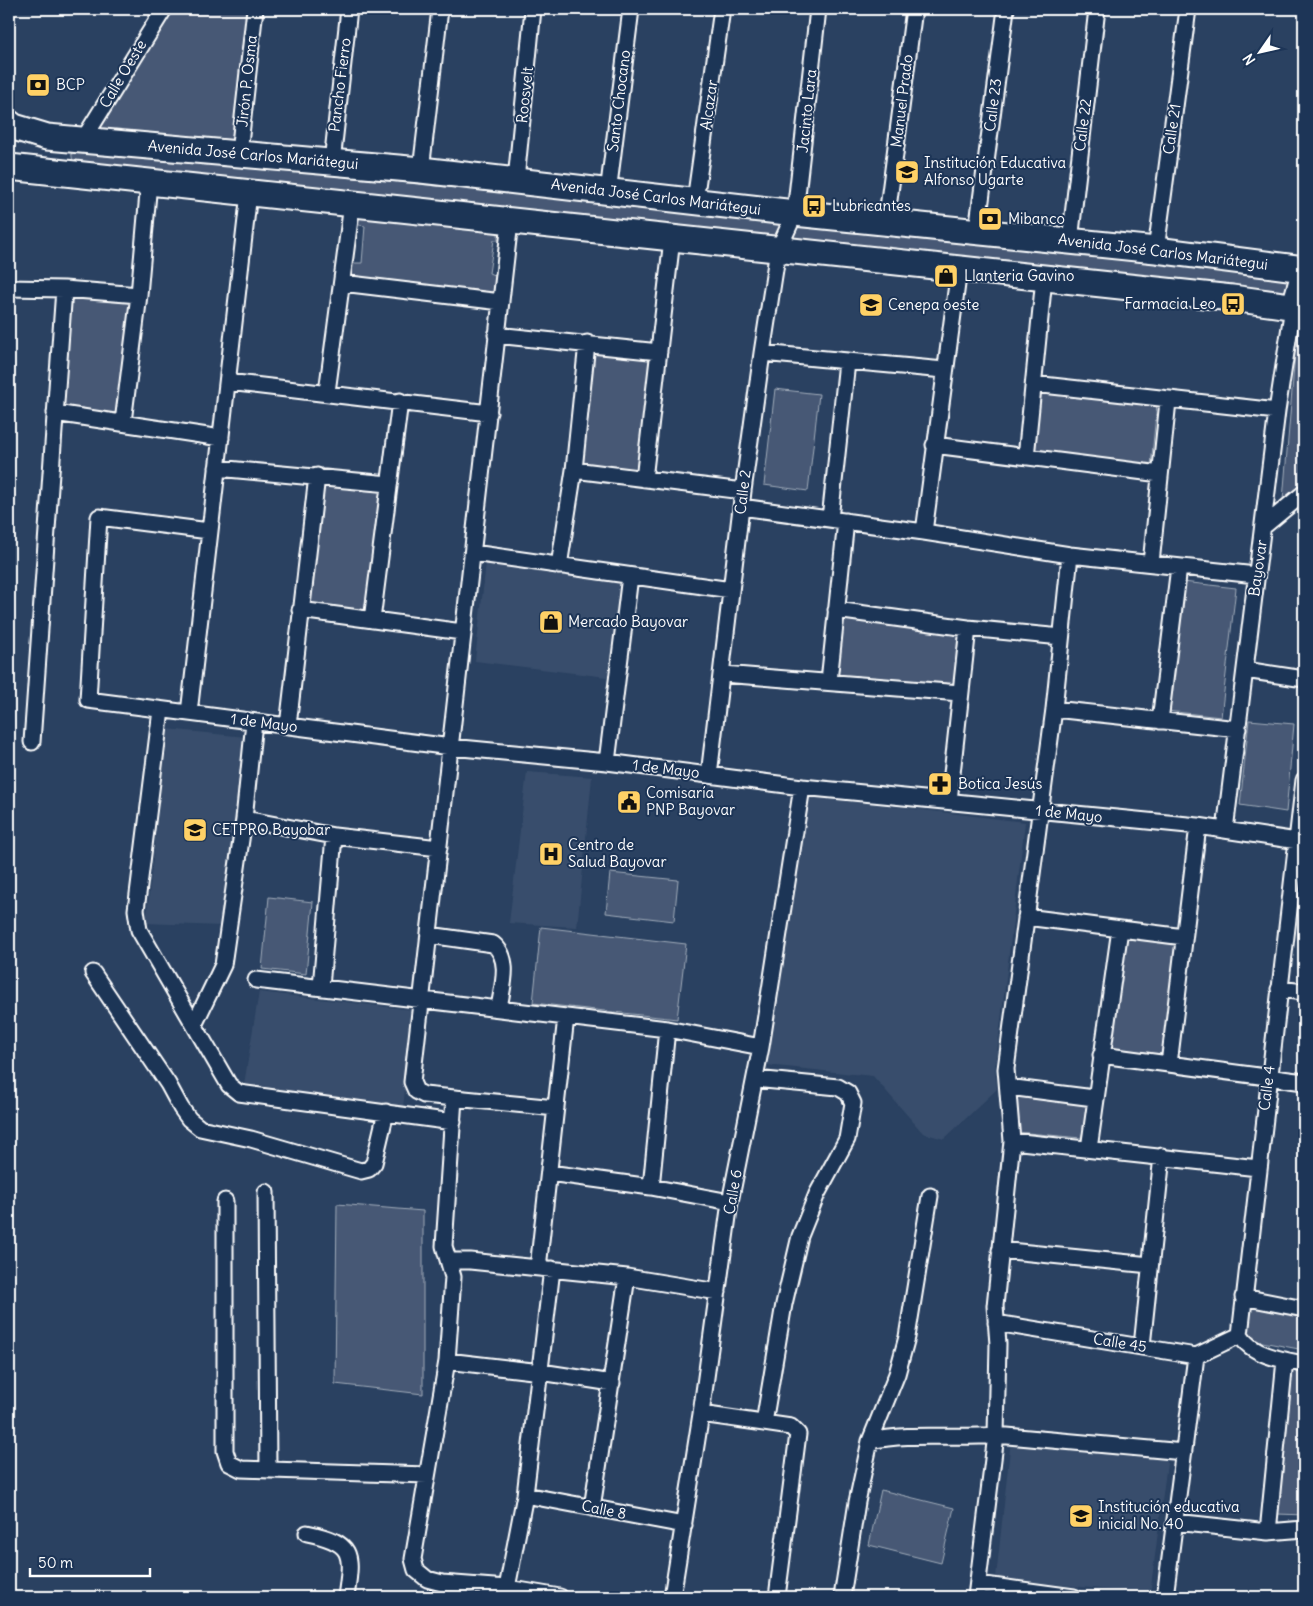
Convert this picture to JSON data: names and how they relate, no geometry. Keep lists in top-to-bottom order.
{
  "streets": {
    "main road": ["Avenida José Carlos Mariátegui"],
    "street": [
      "Calle Oeste",
      "Jirón P. Osma",
      "Pancho Fierro",
      "Roosvelt",
      "Santo Chocano",
      "Manuel Prado",
      "Alcazar",
      "Calle 23",
      "Jacinto Lara",
      "Calle 22",
      "Calle 21",
      "Calle 2",
      "Bayovar",
      "1 de Mayo",
      "Calle 4",
      "Calle 6",
      "Calle 45",
      "Calle 8"
    ]
  },
  "crossings": [
    ["Calle Oeste", "Avenida José Carlos Mariátegui"],
    ["Jirón P. Osma", "Avenida José Carlos Mariátegui"],
    ["Pancho Fierro", "Avenida José Carlos Mariátegui"],
    ["Roosvelt", "Avenida José Carlos Mariátegui"],
    ["Santo Chocano", "Avenida José Carlos Mariátegui"],
    ["Manuel Prado", "Avenida José Carlos Mariátegui"],
    ["Alcazar", "Avenida José Carlos Mariátegui"],
    ["Calle 23", "Avenida José Carlos Mariátegui"],
    ["Jacinto Lara", "Avenida José Carlos Mariátegui"],
    ["Jacinto Lara", "Calle 2"],
    ["Calle 22", "Avenida José Carlos Mariátegui"],
    ["Calle 21", "Avenida José Carlos Mariátegui"],
    ["Avenida José Carlos Mariátegui", "Calle 2"],
    ["Calle 2", "1 de Mayo"],
    ["Bayovar", "1 de Mayo"],
    ["1 de Mayo", "Calle 4"],
    ["1 de Mayo", "Calle 6"],
    ["Calle 6", "Calle 8"]
  ],
  "places": {
    "bank": ["BCP", "Mibanco"],
    "school or university": [
      "Institución Educativa Alfonso Ugarte",
      "Cenepa oeste",
      "CETPRO Bayobar",
      "Institución educativa inicial No. 40"
    ],
    "bus stop": ["Lubricantes", "Farmacia Leo"],
    "shop": ["Llanteria Gavino", "Mercado Bayovar"],
    "pharmacy": ["Botica Jesús"],
    "public building": ["Comisaría PNP Bayovar"],
    "hospital": ["Centro de Salud Bayovar"]
  },
  "scale_bar": "50 m",
  "north": "bottom left"
}
